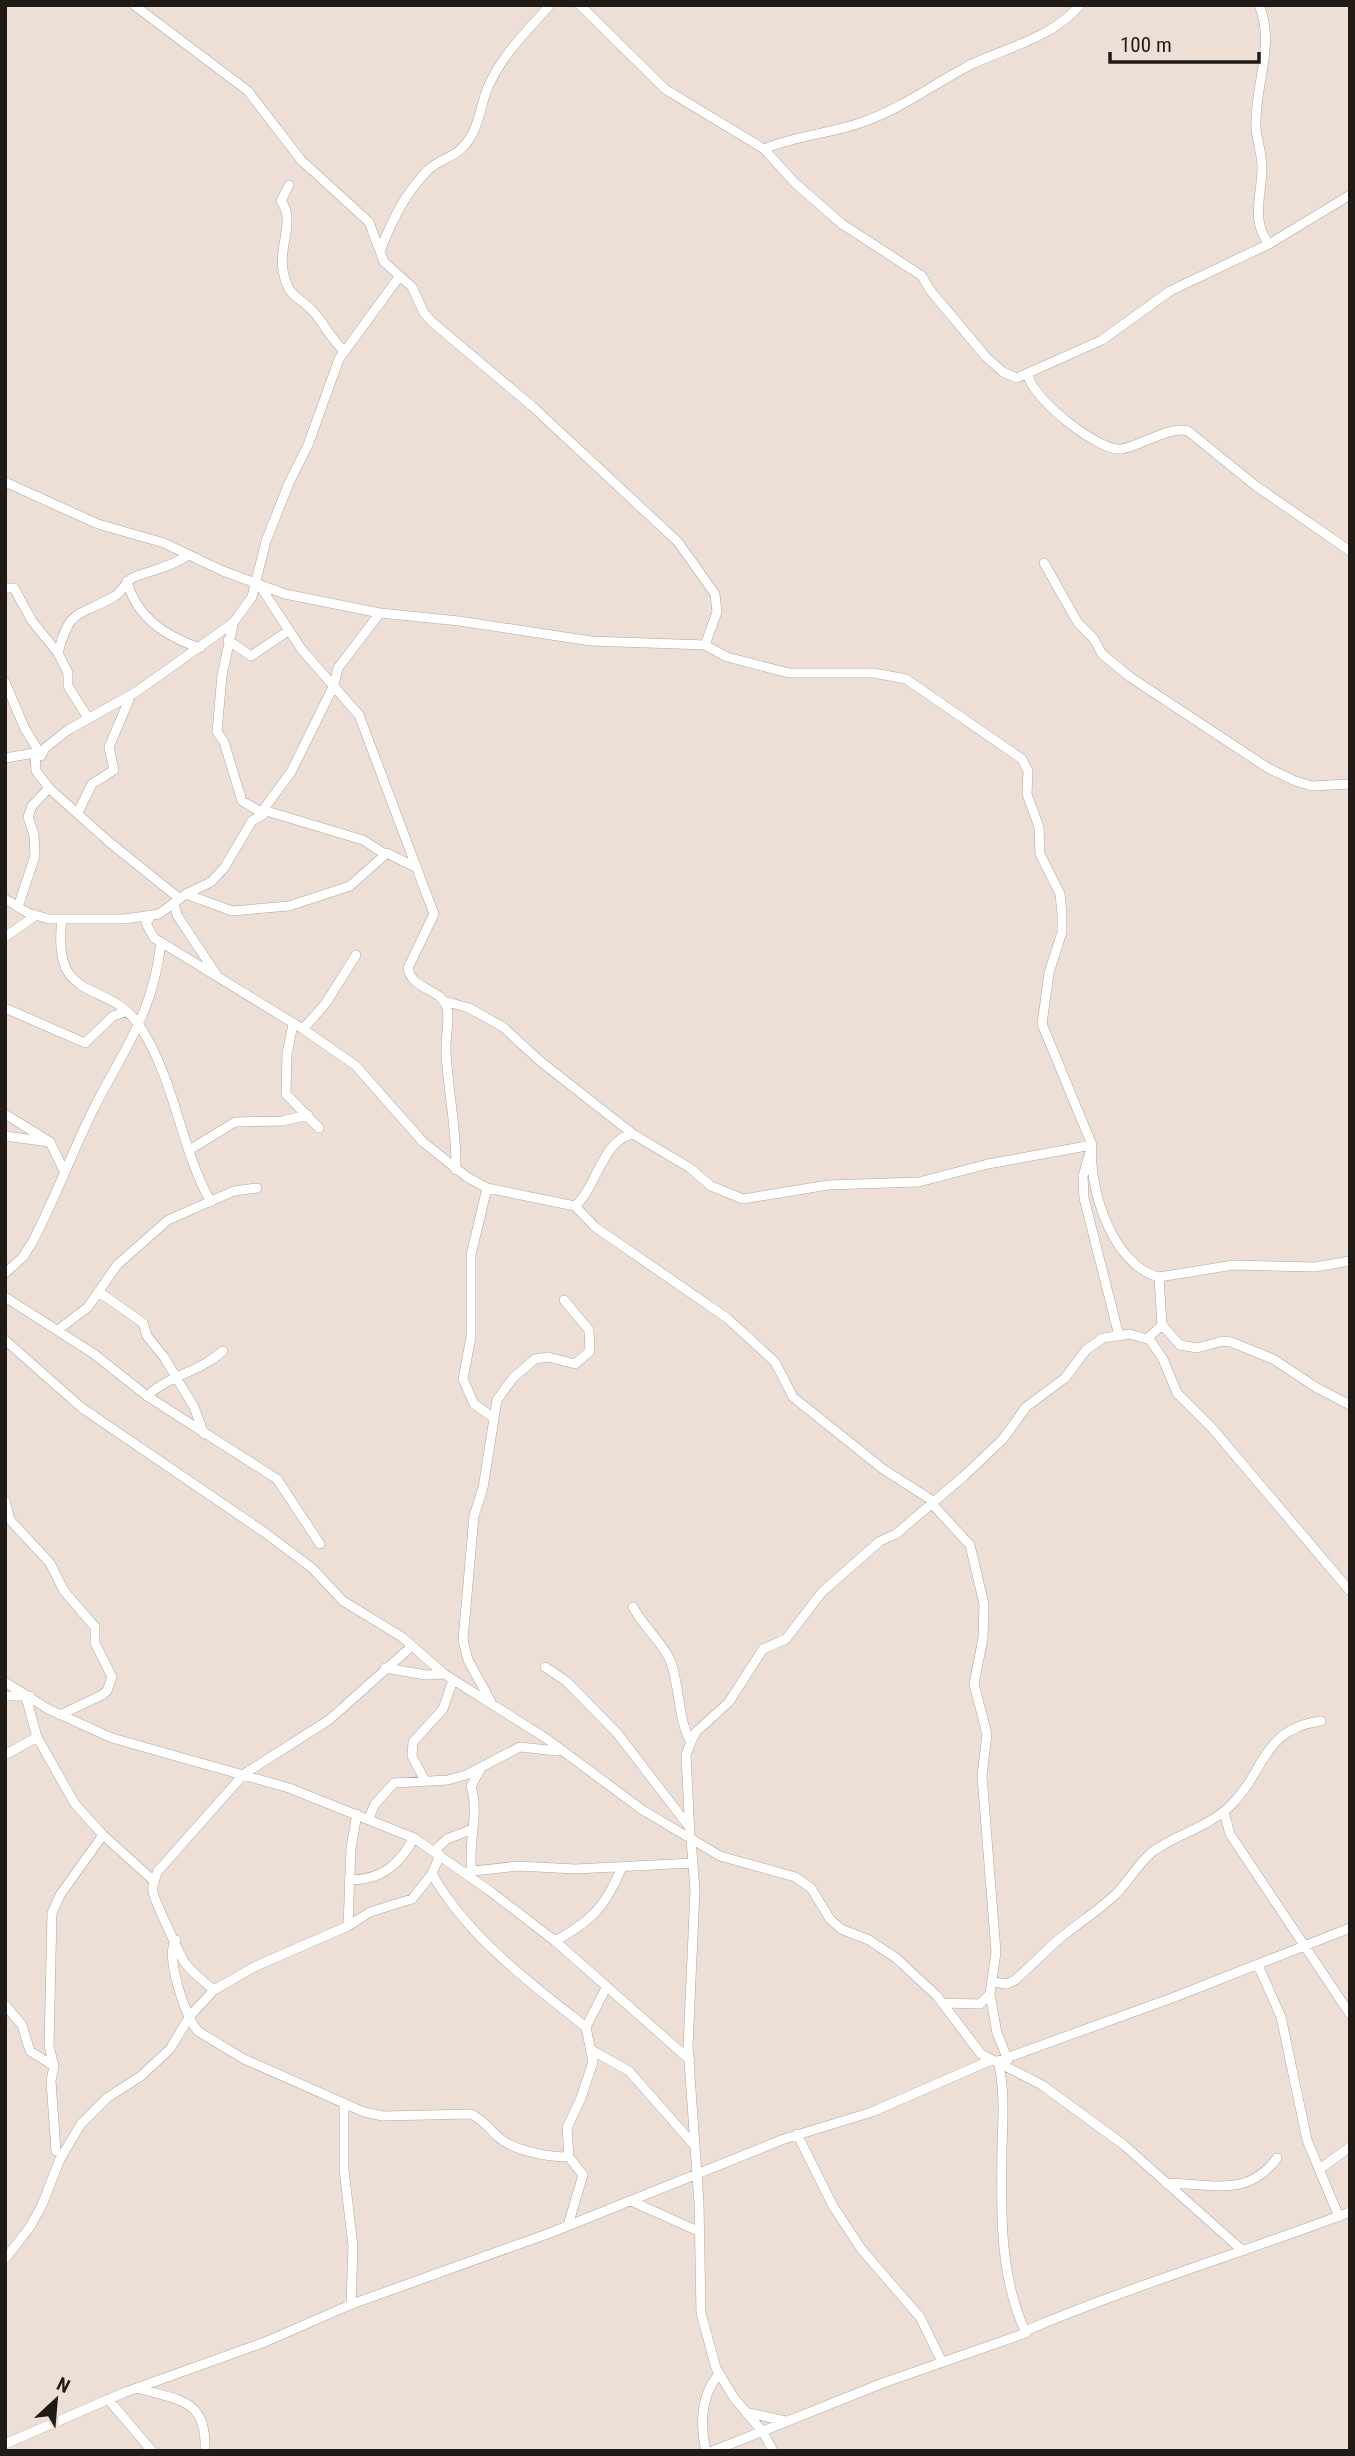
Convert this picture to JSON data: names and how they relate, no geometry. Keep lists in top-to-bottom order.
{
  "scale_bar": "100 m",
  "north": "top right"
}
